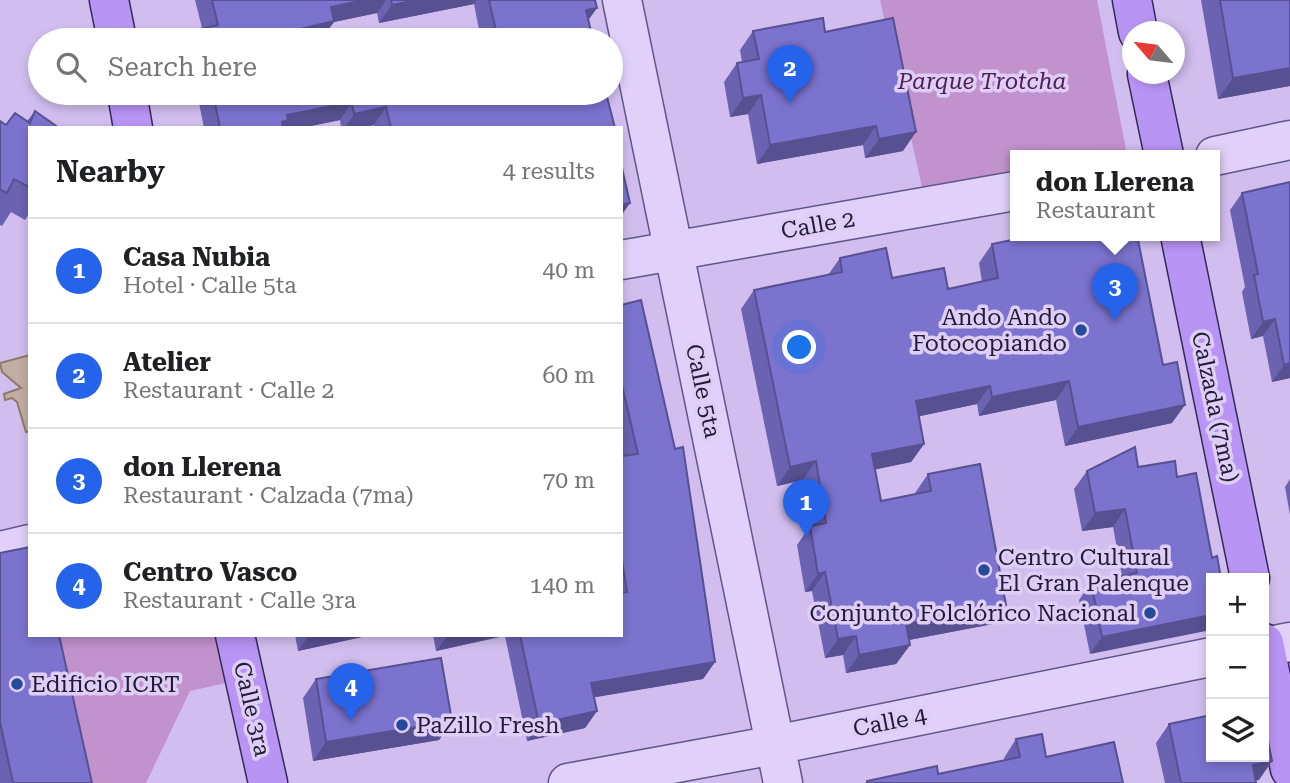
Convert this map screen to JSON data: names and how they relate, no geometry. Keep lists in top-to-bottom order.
{
  "streets": {
    "main road": ["Calzada (7ma)", "Calle 3ra"],
    "street": ["Calle 2", "Calle 5ta", "Calle 4"]
  },
  "crossings": [
    ["Calle 2", "Calle 5ta"],
    ["Calle 5ta", "Calle 4"]
  ],
  "parks": ["Parque Trotcha"],
  "places": [
    "Ando Ando Fotocopiando",
    "Centro Cultural El Gran Palenque",
    "Conjunto Folclórico Nacional",
    "Edificio ICRT",
    "PaZillo Fresh"
  ],
  "north": "top left",
  "page": {
    "search": "Search here",
    "pins": [
      "2",
      "3",
      "1",
      "4"
    ],
    "heading": ["Nearby", "4 results"],
    "popup": ["don Llerena", "Restaurant"],
    "list": [
      {
        "mark": "1",
        "name": "Casa Nubia",
        "note": "Hotel · Calle 5ta",
        "value": "40 m"
      },
      {
        "mark": "2",
        "name": "Atelier",
        "note": "Restaurant · Calle 2",
        "value": "60 m"
      },
      {
        "mark": "3",
        "name": "don Llerena",
        "note": "Restaurant · Calzada (7ma)",
        "value": "70 m"
      },
      {
        "mark": "4",
        "name": "Centro Vasco",
        "note": "Restaurant · Calle 3ra",
        "value": "140 m"
      }
    ],
    "map_buttons": ["+", "−"]
  }
}
